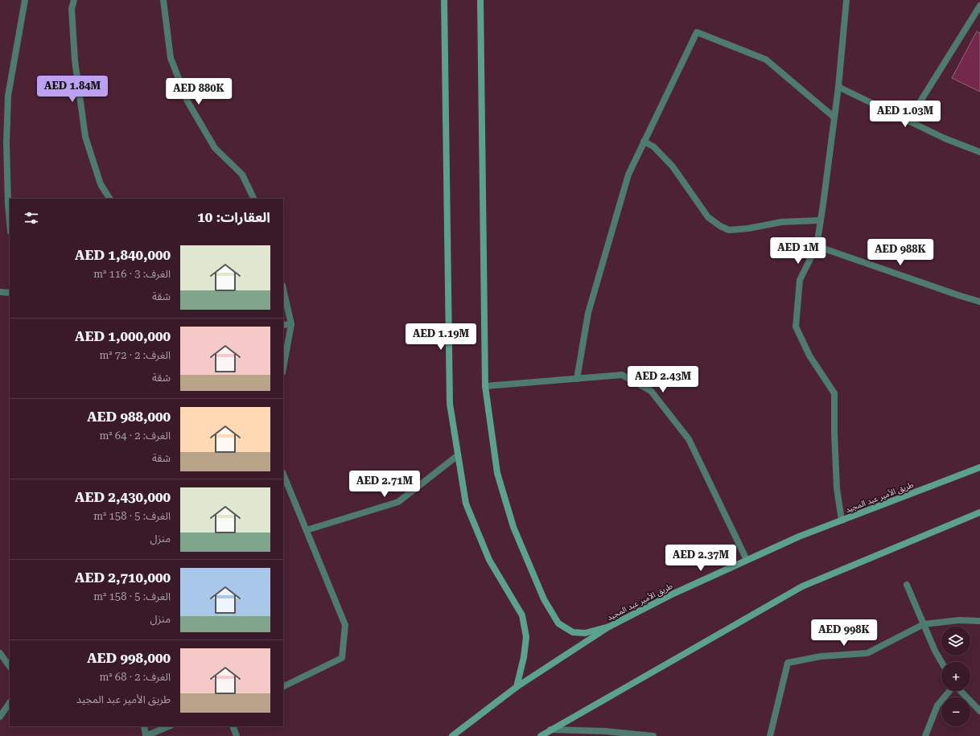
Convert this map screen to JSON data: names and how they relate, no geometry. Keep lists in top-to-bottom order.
{
  "streets": {
    "main road": ["طريق الأمير عبد المجيد"]
  },
  "page": {
    "price": [
      "AED 1.84M",
      "AED 880K",
      "AED 1.03M",
      "AED 1M",
      "AED 988K",
      "AED 1.19M",
      "AED 2.43M",
      "AED 2.71M",
      "AED 2.37M",
      "AED 998K"
    ],
    "heading": "العقارات: 10",
    "list": [
      {
        "name": "AED 1,840,000",
        "note": "الغرف: 3 · 116 m² · شقة"
      },
      {
        "name": "AED 1,000,000",
        "note": "الغرف: 2 · 72 m² · شقة"
      },
      {
        "name": "AED 988,000",
        "note": "الغرف: 2 · 64 m² · شقة"
      },
      {
        "name": "AED 2,430,000",
        "note": "الغرف: 5 · 158 m² · منزل"
      },
      {
        "name": "AED 2,710,000",
        "note": "الغرف: 5 · 158 m² · منزل"
      },
      {
        "name": "AED 998,000",
        "note": "الغرف: 2 · 68 m² · طريق الأمير عبد المجيد"
      }
    ],
    "map_buttons": ["+", "−"]
  }
}
